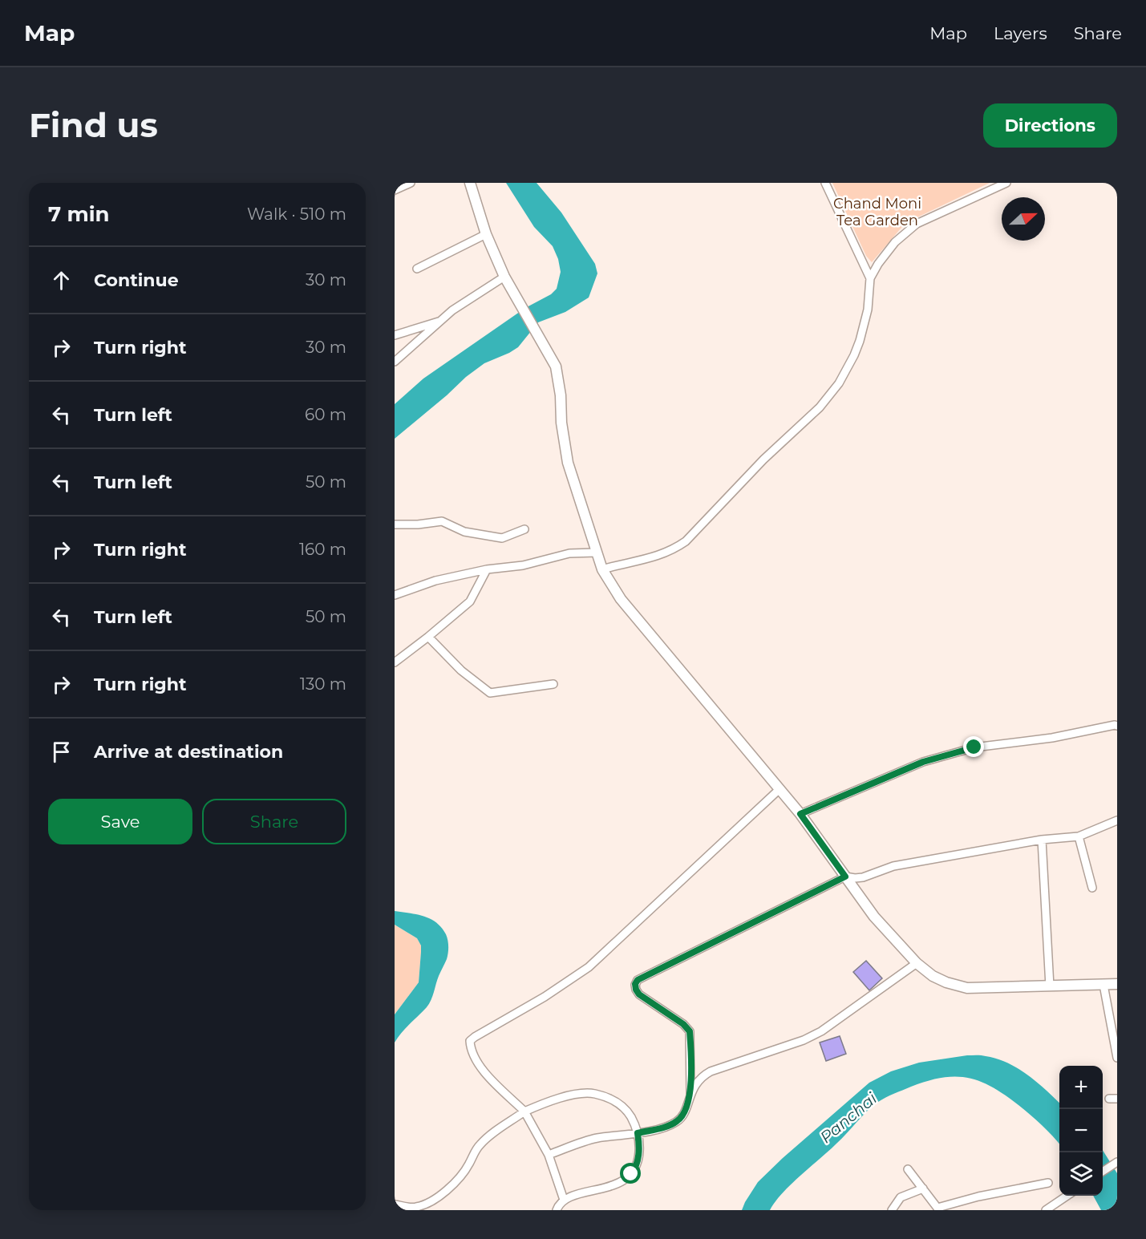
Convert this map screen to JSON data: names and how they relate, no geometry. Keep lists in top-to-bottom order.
{
  "water": ["Panchai"],
  "parks": ["Chand Moni Tea Garden"],
  "north": "right",
  "page": {
    "header": "Map",
    "nav": ["Map", "Layers", "Share"],
    "buttons": [
      "Directions",
      ["Save", "Share"]
    ],
    "title": "Find us",
    "heading": ["7 min", "Walk · 510 m"],
    "list": [
      ["Continue", "30 m"],
      ["Turn right", "30 m"],
      ["Turn left", "60 m"],
      ["Turn left", "50 m"],
      ["Turn right", "160 m"],
      ["Turn left", "50 m"],
      ["Turn right", "130 m"],
      "Arrive at destination"
    ],
    "map_buttons": ["+", "−"]
  }
}
